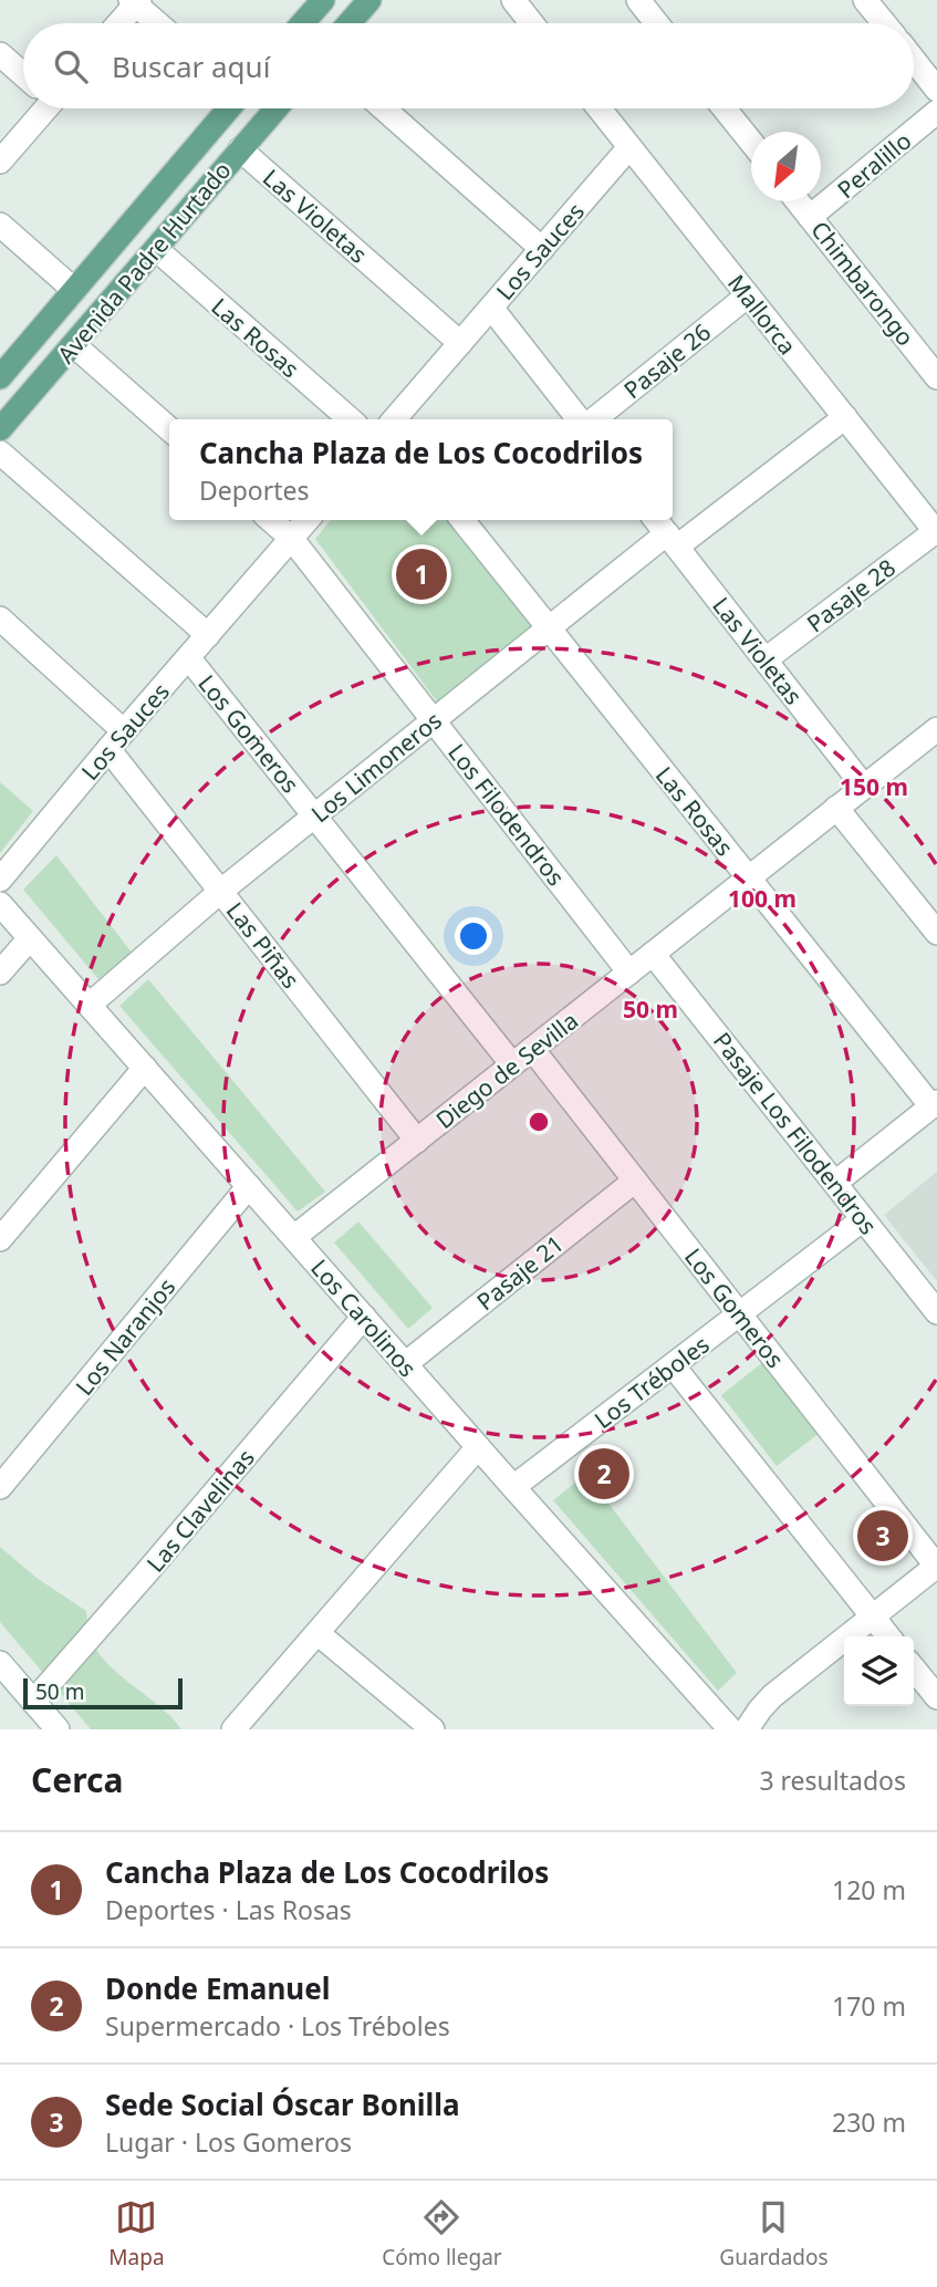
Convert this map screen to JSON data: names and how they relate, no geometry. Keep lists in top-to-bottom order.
{
  "streets": {
    "main road": ["Avenida Padre Hurtado"],
    "street": [
      "Peralillo",
      "Las Violetas",
      "Los Sauces",
      "Chimbarongo",
      "Mallorca",
      "Las Rosas",
      "Pasaje 26",
      "Pasaje 28",
      "Los Gomeros",
      "Los Limoneros",
      "Los Filodendros",
      "Las Piñas",
      "Diego de Sevilla",
      "Pasaje Los Filodendros",
      "Pasaje 21",
      "Los Carolinos",
      "Los Naranjos",
      "Los Tréboles",
      "Las Clavelinas"
    ]
  },
  "crossings": [
    ["Peralillo", "Chimbarongo"],
    ["Las Violetas", "Los Sauces"],
    ["Las Violetas", "Avenida Padre Hurtado"],
    ["Las Violetas", "Pasaje 28"],
    ["Las Violetas", "Los Limoneros"],
    ["Las Violetas", "Diego de Sevilla"],
    ["Los Sauces", "Mallorca"],
    ["Los Sauces", "Los Gomeros"],
    ["Los Sauces", "Los Filodendros"],
    ["Los Sauces", "Las Piñas"],
    ["Avenida Padre Hurtado", "Las Rosas"],
    ["Mallorca", "Pasaje 26"],
    ["Mallorca", "Pasaje 28"],
    ["Mallorca", "Los Limoneros"],
    ["Las Rosas", "Los Limoneros"],
    ["Las Rosas", "Diego de Sevilla"],
    ["Los Gomeros", "Los Limoneros"],
    ["Los Gomeros", "Diego de Sevilla"],
    ["Los Gomeros", "Pasaje 21"],
    ["Los Gomeros", "Los Tréboles"],
    ["Los Limoneros", "Los Filodendros"],
    ["Los Limoneros", "Las Piñas"],
    ["Los Limoneros", "Los Carolinos"],
    ["Los Filodendros", "Diego de Sevilla"],
    ["Las Piñas", "Diego de Sevilla"],
    ["Diego de Sevilla", "Pasaje Los Filodendros"],
    ["Diego de Sevilla", "Los Carolinos"],
    ["Pasaje Los Filodendros", "Los Tréboles"],
    ["Pasaje 21", "Los Carolinos"],
    ["Los Carolinos", "Los Naranjos"],
    ["Los Carolinos", "Los Tréboles"],
    ["Los Carolinos", "Las Clavelinas"]
  ],
  "scale_bar": "50 m",
  "north": "bottom left",
  "page": {
    "search": "Buscar aquí",
    "popup": ["Cancha Plaza de Los Cocodrilos", "Deportes"],
    "pins": ["1", "2", "3"],
    "scale": "50 m",
    "heading": ["Cerca", "3 resultados"],
    "list": [
      {
        "mark": "1",
        "name": "Cancha Plaza de Los Cocodrilos",
        "note": "Deportes · Las Rosas",
        "value": "120 m"
      },
      {
        "mark": "2",
        "name": "Donde Emanuel",
        "note": "Supermercado · Los Tréboles",
        "value": "170 m"
      },
      {
        "mark": "3",
        "name": "Sede Social Óscar Bonilla",
        "note": "Lugar · Los Gomeros",
        "value": "230 m"
      }
    ],
    "nav": ["Mapa", "Cómo llegar", "Guardados"]
  },
  "rings": ["150 m", "100 m", "50 m"]
}
